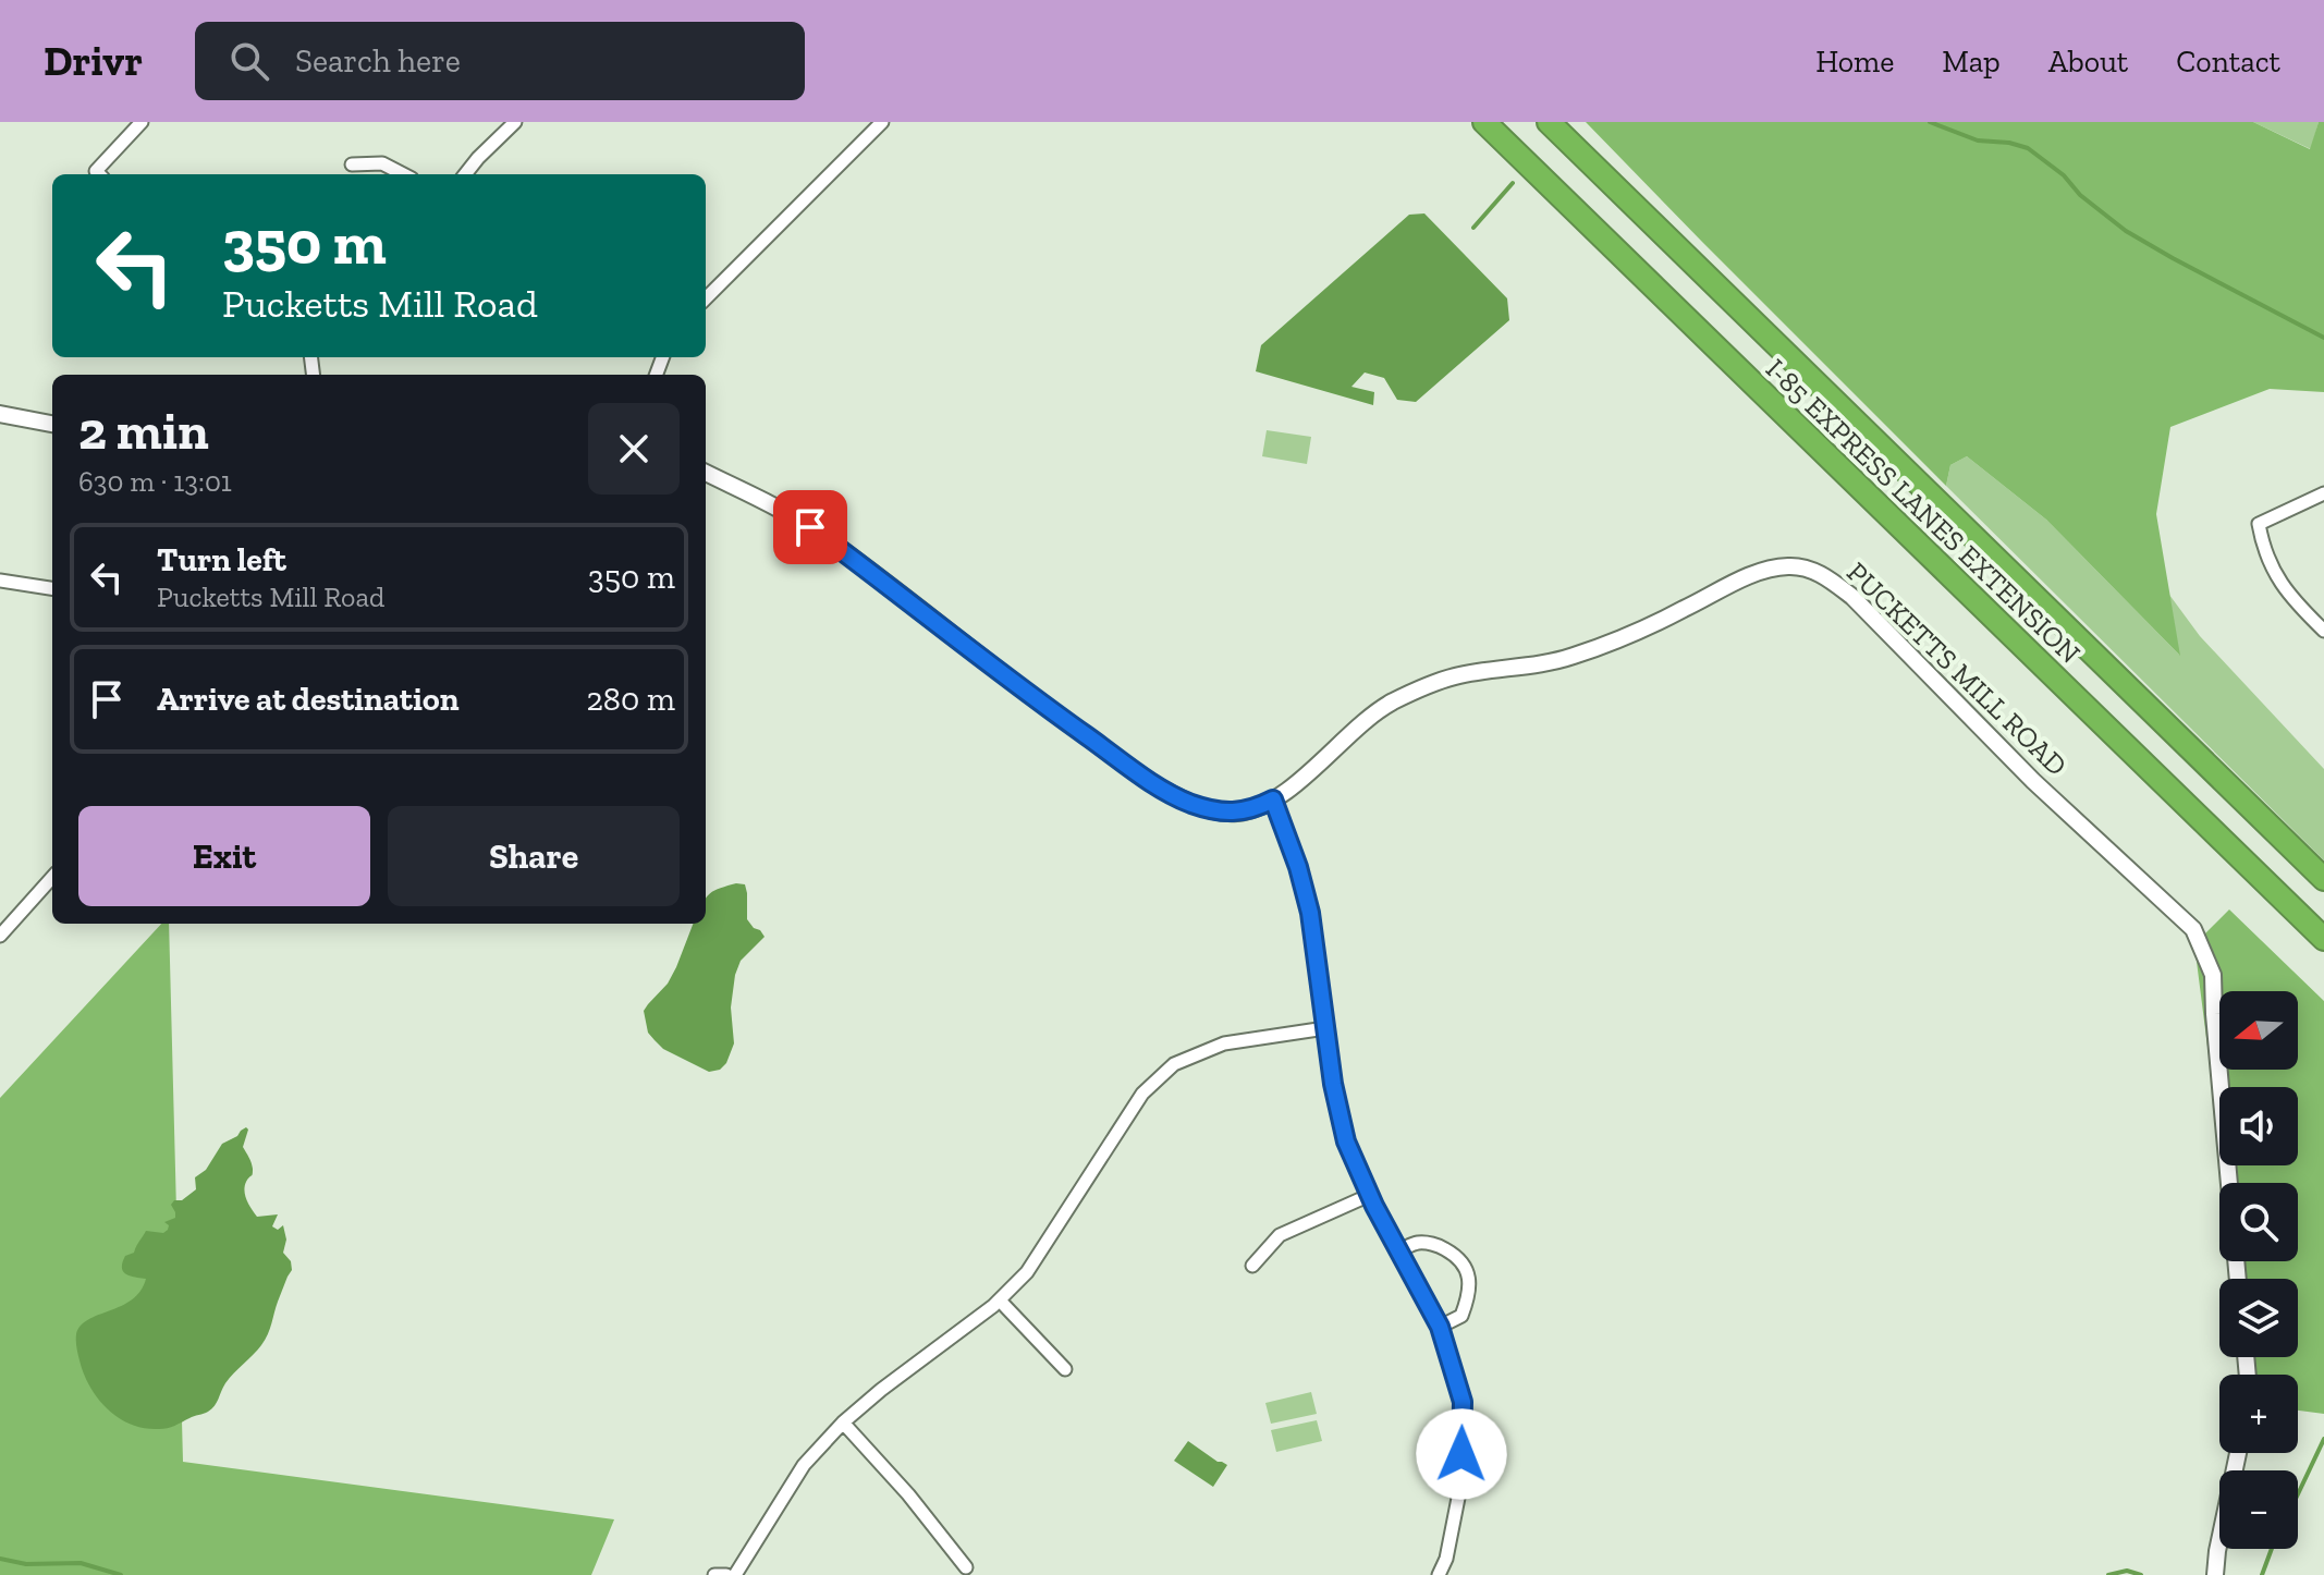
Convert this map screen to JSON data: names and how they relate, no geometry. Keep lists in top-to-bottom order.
{
  "streets": {
    "highway": ["I-85 EXPRESS LANES EXTENSION"],
    "street": ["PUCKETTS MILL ROAD"]
  },
  "north": "left",
  "page": {
    "header": "Drivr",
    "search": "Search here",
    "nav": [
      "Home",
      "Map",
      "About",
      "Contact"
    ],
    "turn": ["350 m", "Pucketts Mill Road"],
    "heading": ["2 min", "630 m · 13:01"],
    "list": [
      {
        "name": "Turn left",
        "note": "Pucketts Mill Road",
        "value": "350 m"
      },
      {
        "name": "Arrive at destination",
        "value": "280 m"
      }
    ],
    "buttons": ["Exit", "Share"],
    "map_buttons": ["+", "−"]
  }
}
